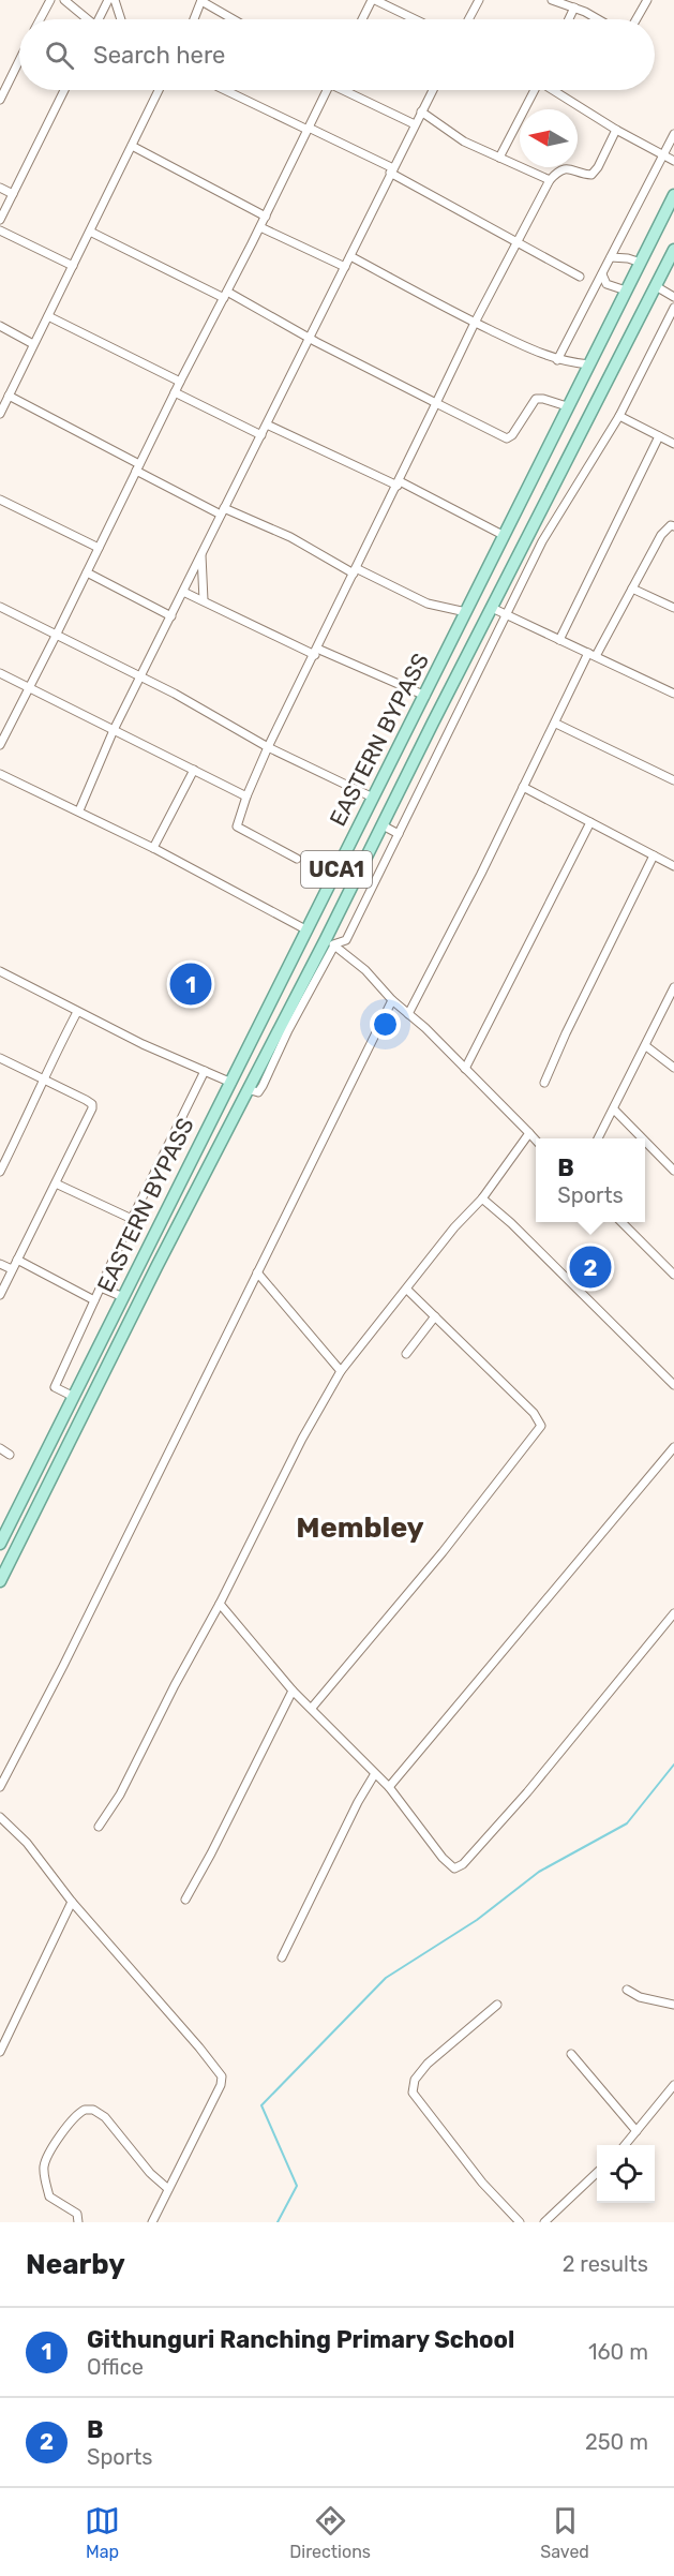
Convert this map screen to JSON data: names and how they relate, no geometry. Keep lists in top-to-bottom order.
{
  "streets": {
    "main road": ["EASTERN BYPASS", "UCA1"]
  },
  "districts": ["Membley"],
  "north": "left",
  "page": {
    "search": "Search here",
    "pins": ["1", "2"],
    "popup": ["B", "Sports"],
    "heading": ["Nearby", "2 results"],
    "list": [
      {
        "mark": "1",
        "name": "Githunguri Ranching Primary School",
        "note": "Office",
        "value": "160 m"
      },
      {
        "mark": "2",
        "name": "B",
        "note": "Sports",
        "value": "250 m"
      }
    ],
    "nav": ["Map", "Directions", "Saved"]
  }
}
